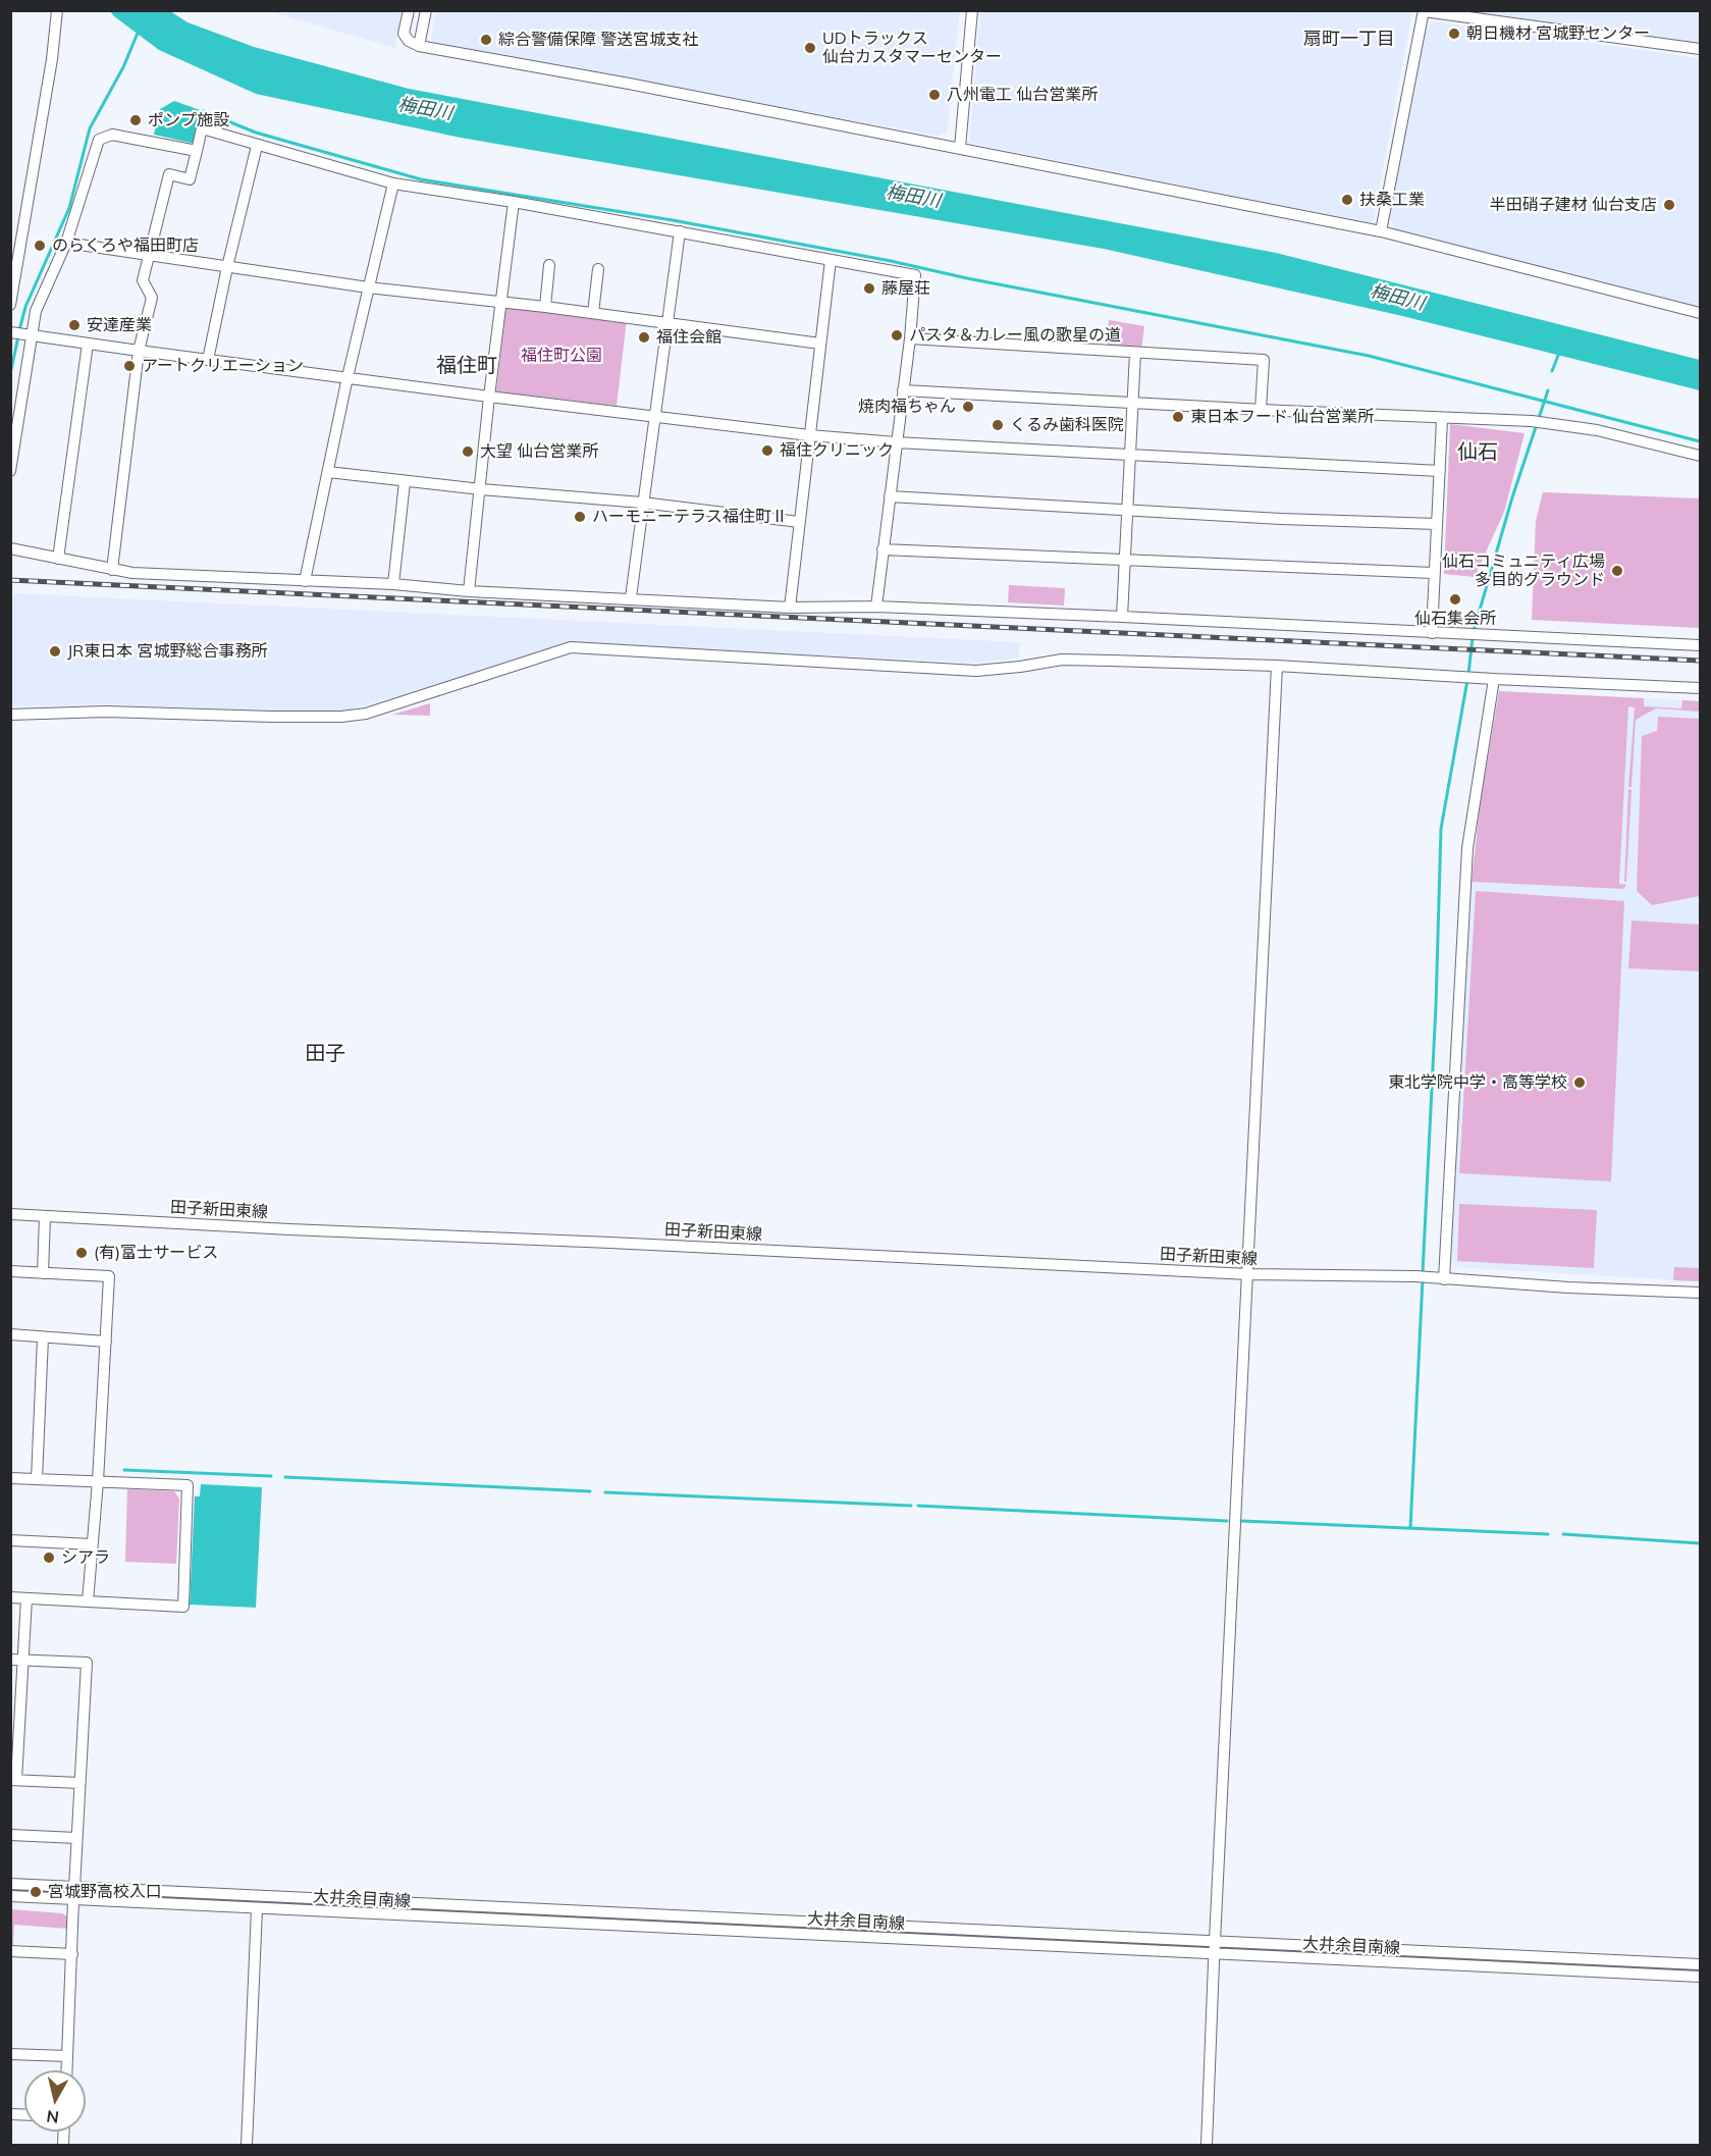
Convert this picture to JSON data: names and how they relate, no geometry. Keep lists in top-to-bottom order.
{
  "streets": {
    "street": ["田子新田東線", "大井余目南線"]
  },
  "districts": [
    "扇町一丁目",
    "福住町",
    "仙石",
    "田子"
  ],
  "water": ["梅田川"],
  "parks": ["福住町公園"],
  "places": [
    "朝日機材 宮城野センター",
    "綜合警備保障 警送宮城支社",
    "UDトラックス 仙台カスタマーセンター",
    "八州電工 仙台営業所",
    "ポンプ施設",
    "扶桑工業",
    "半田硝子建材 仙台支店",
    "のらくろや福田町店",
    "藤屋荘",
    "安達産業",
    "パスタ＆カレー風の歌星の道",
    "福住会館",
    "アートクリエーション",
    "焼肉福ちゃん",
    "東日本フード 仙台営業所",
    "くるみ歯科医院",
    "福住クリニック",
    "大望 仙台営業所",
    "ハーモニーテラス福住町Ⅱ",
    "仙石コミュニティ広場 多目的グラウンド",
    "仙石集会所",
    "JR東日本 宮城野総合事務所",
    "東北学院中学・高等学校",
    "(有)富士サービス",
    "シアラ",
    "宮城野高校入口"
  ],
  "north": "bottom"
}
